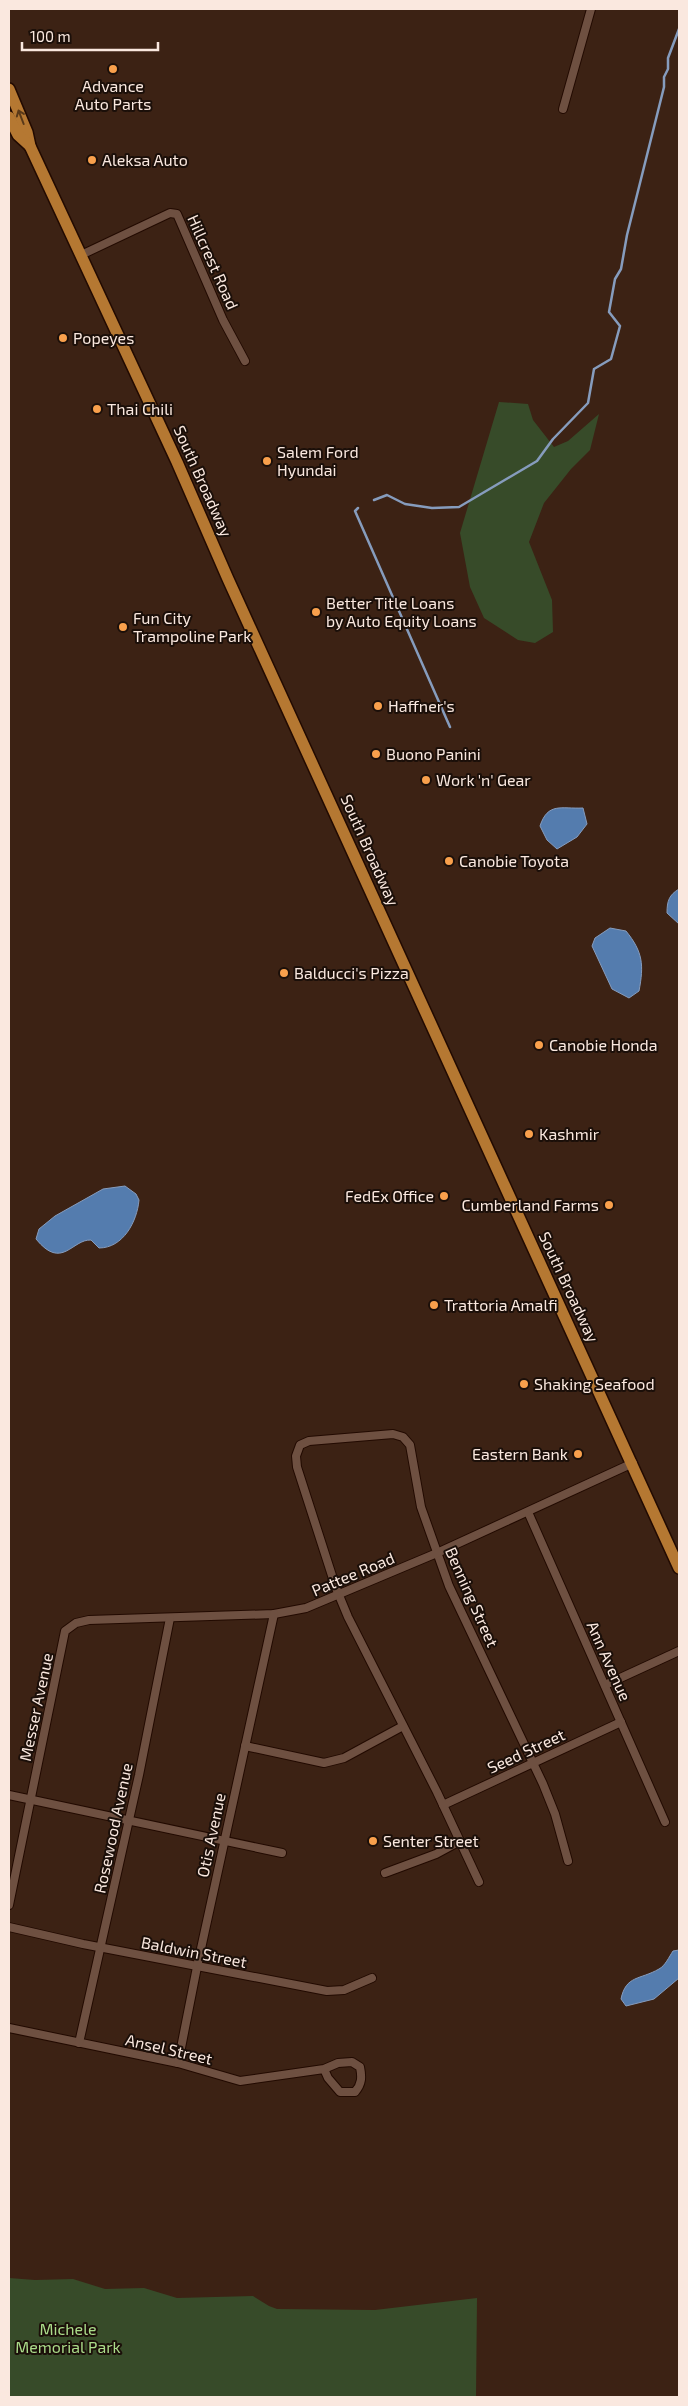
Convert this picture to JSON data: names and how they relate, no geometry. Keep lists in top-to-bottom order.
{
  "streets": {
    "main road": ["South Broadway"],
    "street": [
      "Hillcrest Road",
      "Pattee Road",
      "Benning Street",
      "Ann Avenue",
      "Messer Avenue",
      "Seed Street",
      "Rosewood Avenue",
      "Otis Avenue",
      "Baldwin Street",
      "Ansel Street"
    ]
  },
  "crossings": [
    ["Hillcrest Road", "South Broadway"],
    ["South Broadway", "Pattee Road"],
    ["Pattee Road", "Benning Street"],
    ["Pattee Road", "Ann Avenue"],
    ["Pattee Road", "Messer Avenue"],
    ["Pattee Road", "Rosewood Avenue"],
    ["Pattee Road", "Otis Avenue"],
    ["Benning Street", "Seed Street"],
    ["Ann Avenue", "Seed Street"],
    ["Rosewood Avenue", "Baldwin Street"],
    ["Rosewood Avenue", "Ansel Street"],
    ["Otis Avenue", "Baldwin Street"],
    ["Otis Avenue", "Ansel Street"]
  ],
  "parks": ["Michele Memorial Park"],
  "places": [
    "Advance Auto Parts",
    "Aleksa Auto",
    "Popeyes",
    "Thai Chili",
    "Salem Ford Hyundai",
    "Better Title Loans by Auto Equity Loans",
    "Fun City Trampoline Park",
    "Haffner's",
    "Buono Panini",
    "Work 'n' Gear",
    "Canobie Toyota",
    "Balducci's Pizza",
    "Canobie Honda",
    "Kashmir",
    "FedEx Office",
    "Cumberland Farms",
    "Trattoria Amalfi",
    "Shaking Seafood",
    "Eastern Bank",
    "Senter Street"
  ],
  "scale_bar": "100 m"
}
